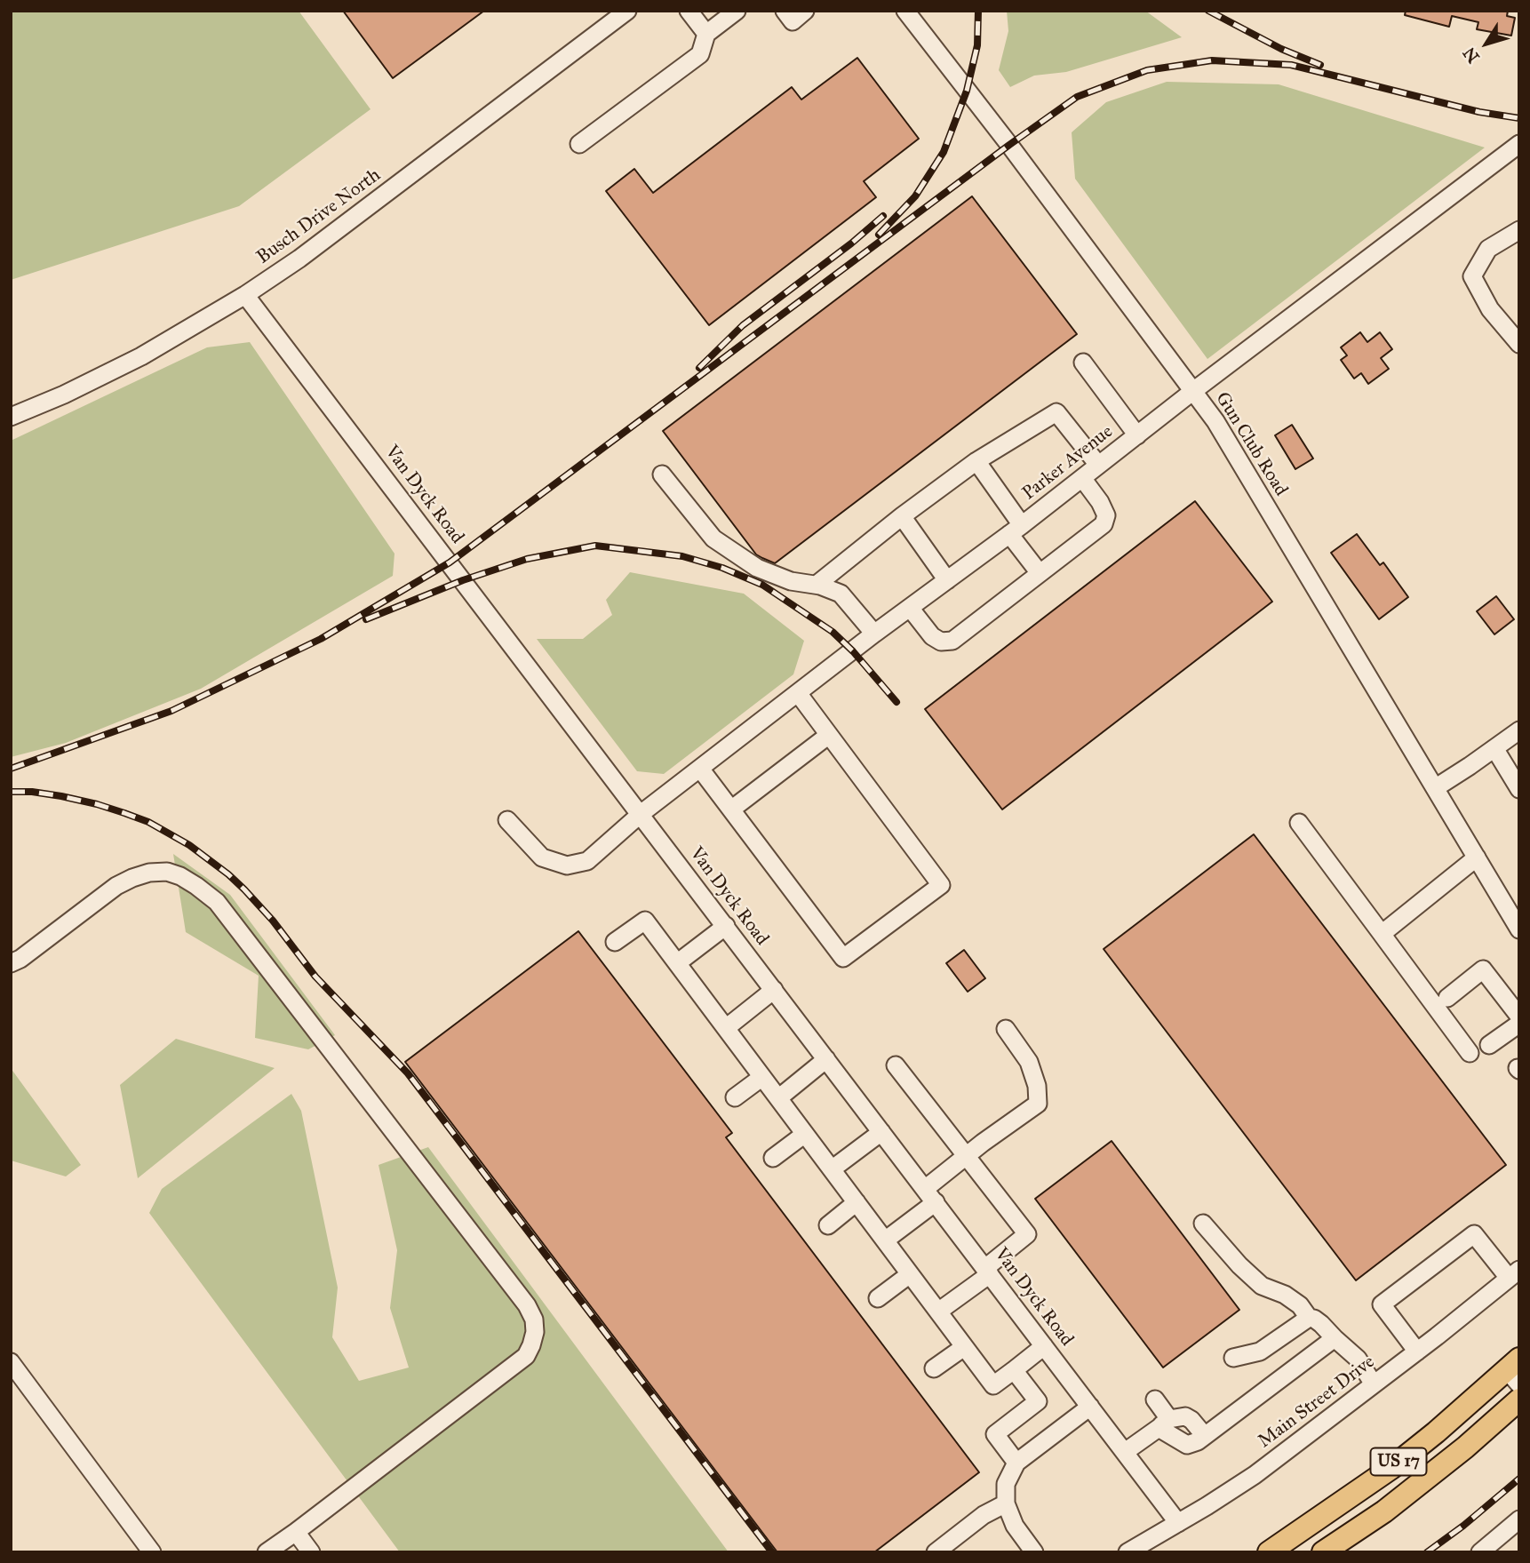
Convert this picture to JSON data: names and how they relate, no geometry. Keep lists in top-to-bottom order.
{
  "streets": {
    "main road": ["US 17"],
    "street": [
      "Busch Drive North",
      "Gun Club Road",
      "Parker Avenue",
      "Van Dyck Road",
      "Main Street Drive"
    ]
  },
  "crossings": [
    ["Busch Drive North", "Van Dyck Road"],
    ["Gun Club Road", "Parker Avenue"],
    ["Parker Avenue", "Van Dyck Road"],
    ["Van Dyck Road", "Main Street Drive"]
  ],
  "north": "bottom left"
}
